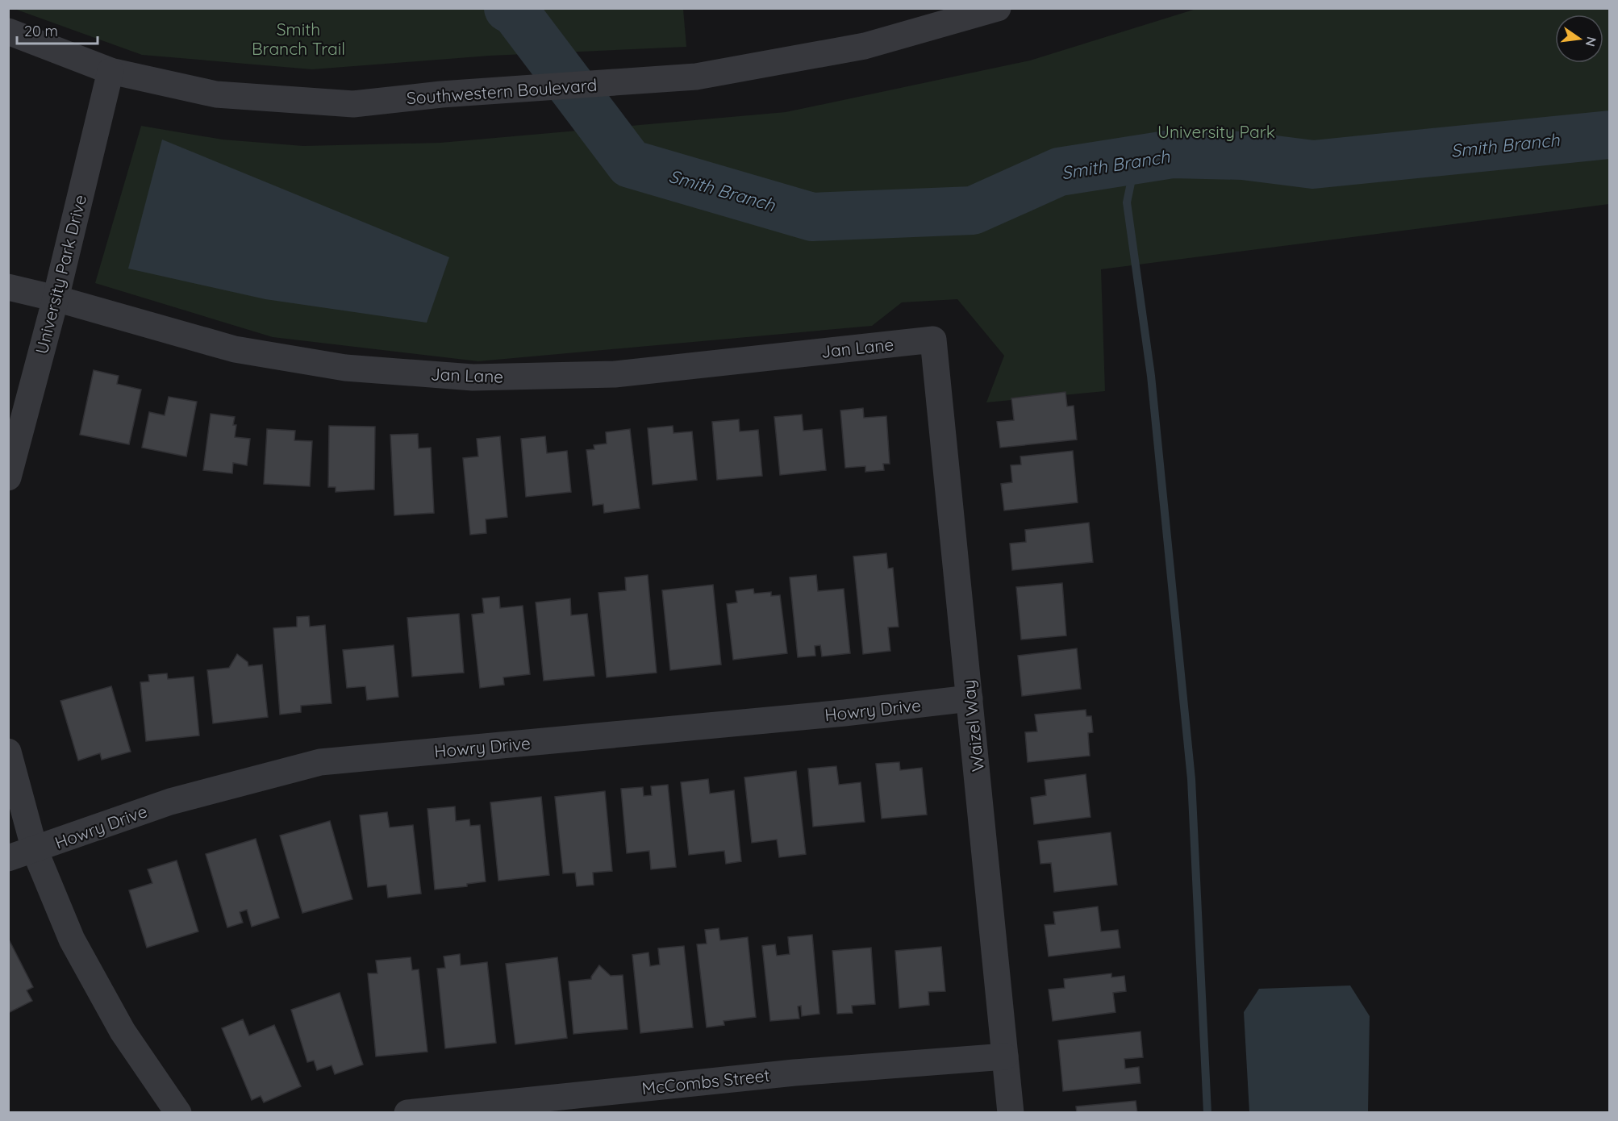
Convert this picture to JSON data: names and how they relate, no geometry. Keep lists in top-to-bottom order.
{
  "streets": {
    "street": [
      "Southwestern Boulevard",
      "University Park Drive",
      "Jan Lane",
      "Howry Drive",
      "Waizel Way",
      "McCombs Street"
    ]
  },
  "crossings": [
    ["Southwestern Boulevard", "University Park Drive"],
    ["University Park Drive", "Jan Lane"],
    ["Jan Lane", "Waizel Way"],
    ["Howry Drive", "Waizel Way"],
    ["Waizel Way", "McCombs Street"]
  ],
  "water": ["Smith Branch"],
  "parks": ["Smith Branch Trail", "University Park"],
  "scale_bar": "20 m",
  "north": "right"
}
